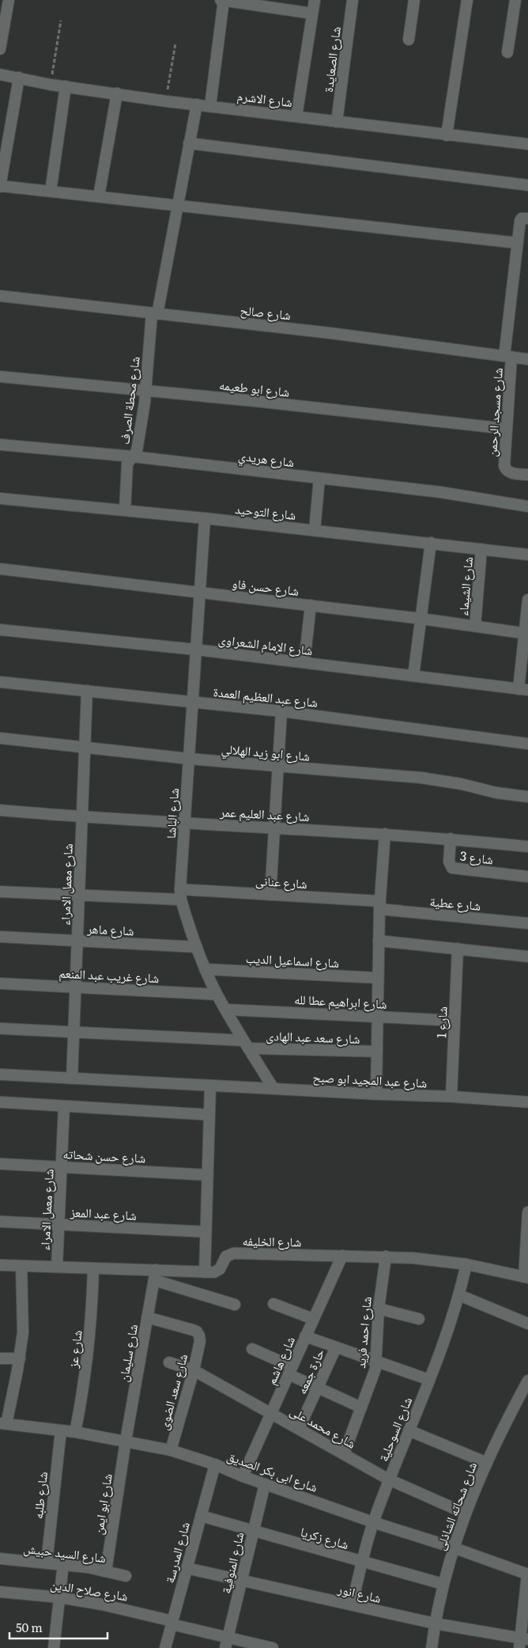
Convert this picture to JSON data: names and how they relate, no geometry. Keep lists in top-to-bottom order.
{
  "streets": {
    "street": [
      "شارع الصعايدة",
      "شارع الاشرم",
      "شارع صالح",
      "شارع ابو طعيمه",
      "شارع محطة الصرف",
      "شارع مسجد الرحمن",
      "شارع هريدي",
      "شارع التوحيد",
      "شارع حسن فاو",
      "شارع الشيماء",
      "شارع الإمام الشعراوى",
      "شارع عبد العظيم العمدة",
      "شارع ابو زيد الهلالي",
      "شارع الباشا",
      "شارع عبد العليم عمر",
      "شارع 3",
      "شارع عنانى",
      "شارع معمل الامراء",
      "شارع عطية",
      "شارع ماهر",
      "شارع اسماعيل الديب",
      "شارع غريب عبد المنعم",
      "شارع ابراهيم عطا لله",
      "شارع 1",
      "شارع سعد عبد الهادى",
      "شارع عبد المجيد ابو صبح",
      "شارع حسن شحاته",
      "شارع عبد المعز",
      "شارع الخليفه",
      "شارع احمد فريد",
      "شارع عز",
      "شارع سليمان",
      "شارع هاشم",
      "حارة جمعه",
      "شارع سعد الضوى",
      "شارع محمد على",
      "شارع السوحلية",
      "شارع ابى بكر الصديق",
      "شارع طلبه",
      "شارع ابو ايمن",
      "شارع شحاته الشاذلى",
      "شارع زكريا",
      "شارع السيد حبيش",
      "شارع المدرسة",
      "شارع المنوفية",
      "شارع صلاح الدين",
      "شارع انور"
    ]
  },
  "crossings": [
    ["شارع الصعايدة", "شارع الاشرم"],
    ["شارع الاشرم", "شارع محطة الصرف"],
    ["شارع صالح", "شارع محطة الصرف"],
    ["شارع صالح", "شارع مسجد الرحمن"],
    ["شارع ابو طعيمه", "شارع محطة الصرف"],
    ["شارع ابو طعيمه", "شارع مسجد الرحمن"],
    ["شارع محطة الصرف", "شارع هريدي"],
    ["شارع محطة الصرف", "شارع التوحيد"],
    ["شارع التوحيد", "شارع الشيماء"],
    ["شارع التوحيد", "شارع الباشا"],
    ["شارع حسن فاو", "شارع الشيماء"],
    ["شارع حسن فاو", "شارع الباشا"],
    ["شارع الإمام الشعراوى", "شارع الباشا"],
    ["شارع عبد العظيم العمدة", "شارع الباشا"],
    ["شارع عبد العظيم العمدة", "شارع معمل الامراء"],
    ["شارع ابو زيد الهلالي", "شارع الباشا"],
    ["شارع ابو زيد الهلالي", "شارع معمل الامراء"],
    ["شارع الباشا", "شارع عبد العليم عمر"],
    ["شارع الباشا", "شارع عنانى"],
    ["شارع الباشا", "شارع ماهر"],
    ["شارع الباشا", "شارع اسماعيل الديب"],
    ["شارع الباشا", "شارع غريب عبد المنعم"],
    ["شارع الباشا", "شارع ابراهيم عطا لله"],
    ["شارع الباشا", "شارع سعد عبد الهادى"],
    ["شارع الباشا", "شارع عبد المجيد ابو صبح"],
    ["شارع عبد العليم عمر", "شارع 3"],
    ["شارع عبد العليم عمر", "شارع معمل الامراء"],
    ["شارع عنانى", "شارع معمل الامراء"],
    ["شارع عنانى", "شارع عطية"],
    ["شارع معمل الامراء", "شارع ماهر"],
    ["شارع معمل الامراء", "شارع غريب عبد المنعم"],
    ["شارع معمل الامراء", "شارع سعد عبد الهادى"],
    ["شارع معمل الامراء", "شارع عبد المجيد ابو صبح"],
    ["شارع معمل الامراء", "شارع حسن شحاته"],
    ["شارع معمل الامراء", "شارع عبد المعز"],
    ["شارع معمل الامراء", "شارع الخليفه"],
    ["شارع ابراهيم عطا لله", "شارع 1"],
    ["شارع 1", "شارع عبد المجيد ابو صبح"],
    ["شارع الخليفه", "شارع احمد فريد"],
    ["شارع الخليفه", "شارع عز"],
    ["شارع الخليفه", "شارع سليمان"],
    ["شارع الخليفه", "شارع هاشم"],
    ["شارع الخليفه", "شارع السوحلية"],
    ["شارع احمد فريد", "شارع محمد على"],
    ["شارع عز", "شارع ابى بكر الصديق"],
    ["شارع سليمان", "شارع سعد الضوى"],
    ["شارع سليمان", "شارع ابى بكر الصديق"],
    ["شارع سليمان", "شارع ابو ايمن"],
    ["شارع هاشم", "شارع محمد على"],
    ["شارع هاشم", "شارع ابى بكر الصديق"],
    ["حارة جمعه", "شارع محمد على"],
    ["شارع سعد الضوى", "شارع محمد على"],
    ["شارع سعد الضوى", "شارع ابى بكر الصديق"],
    ["شارع محمد على", "شارع السوحلية"],
    ["شارع محمد على", "شارع شحاته الشاذلى"],
    ["شارع السوحلية", "شارع ابى بكر الصديق"],
    ["شارع السوحلية", "شارع زكريا"],
    ["شارع السوحلية", "شارع انور"],
    ["شارع ابى بكر الصديق", "شارع طلبه"],
    ["شارع ابى بكر الصديق", "شارع ابو ايمن"],
    ["شارع ابى بكر الصديق", "شارع شحاته الشاذلى"],
    ["شارع ابى بكر الصديق", "شارع المدرسة"],
    ["شارع ابى بكر الصديق", "شارع المنوفية"],
    ["شارع طلبه", "شارع السيد حبيش"],
    ["شارع ابو ايمن", "شارع السيد حبيش"],
    ["شارع شحاته الشاذلى", "شارع زكريا"],
    ["شارع شحاته الشاذلى", "شارع انور"],
    ["شارع زكريا", "شارع المدرسة"],
    ["شارع زكريا", "شارع المنوفية"],
    ["شارع المدرسة", "شارع صلاح الدين"],
    ["شارع المدرسة", "شارع انور"],
    ["شارع المنوفية", "شارع صلاح الدين"],
    ["شارع المنوفية", "شارع انور"]
  ],
  "scale_bar": "50 m"
}
